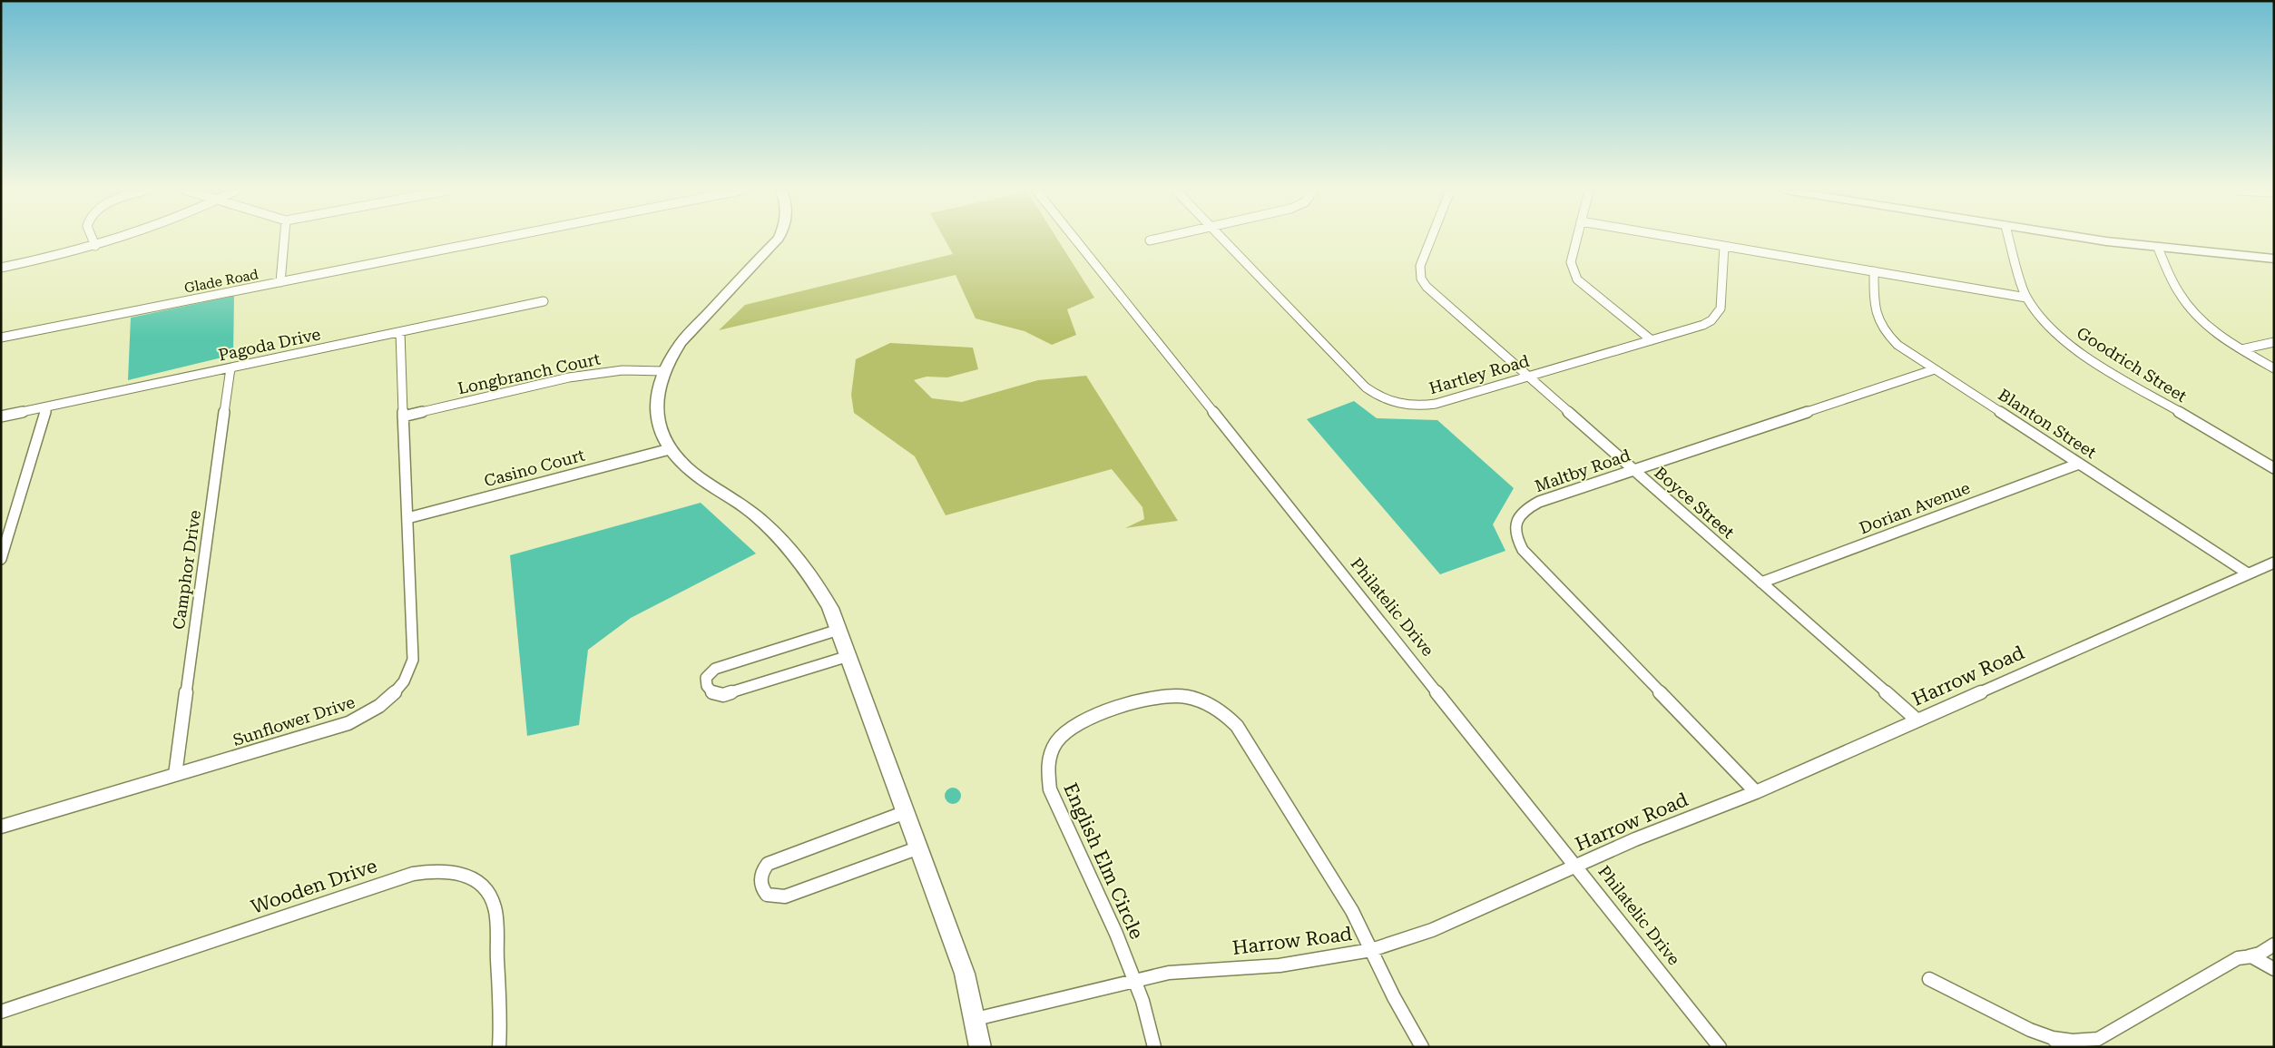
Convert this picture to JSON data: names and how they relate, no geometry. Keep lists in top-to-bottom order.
{
  "streets": {
    "street": [
      "Glade Road",
      "Pagoda Drive",
      "Goodrich Street",
      "Longbranch Court",
      "Hartley Road",
      "Blanton Street",
      "Casino Court",
      "Maltby Road",
      "Boyce Street",
      "Dorian Avenue",
      "Camphor Drive",
      "Philatelic Drive",
      "Harrow Road",
      "Sunflower Drive",
      "English Elm Circle",
      "Wooden Drive"
    ]
  },
  "crossings": [
    ["Pagoda Drive", "Camphor Drive"],
    ["Pagoda Drive", "Sunflower Drive"],
    ["Longbranch Court", "Sunflower Drive"],
    ["Hartley Road", "Boyce Street"],
    ["Blanton Street", "Maltby Road"],
    ["Blanton Street", "Dorian Avenue"],
    ["Blanton Street", "Harrow Road"],
    ["Casino Court", "Sunflower Drive"],
    ["Maltby Road", "Boyce Street"],
    ["Maltby Road", "Harrow Road"],
    ["Boyce Street", "Dorian Avenue"],
    ["Boyce Street", "Harrow Road"],
    ["Camphor Drive", "Sunflower Drive"],
    ["Philatelic Drive", "Harrow Road"],
    ["Harrow Road", "English Elm Circle"]
  ]
}
